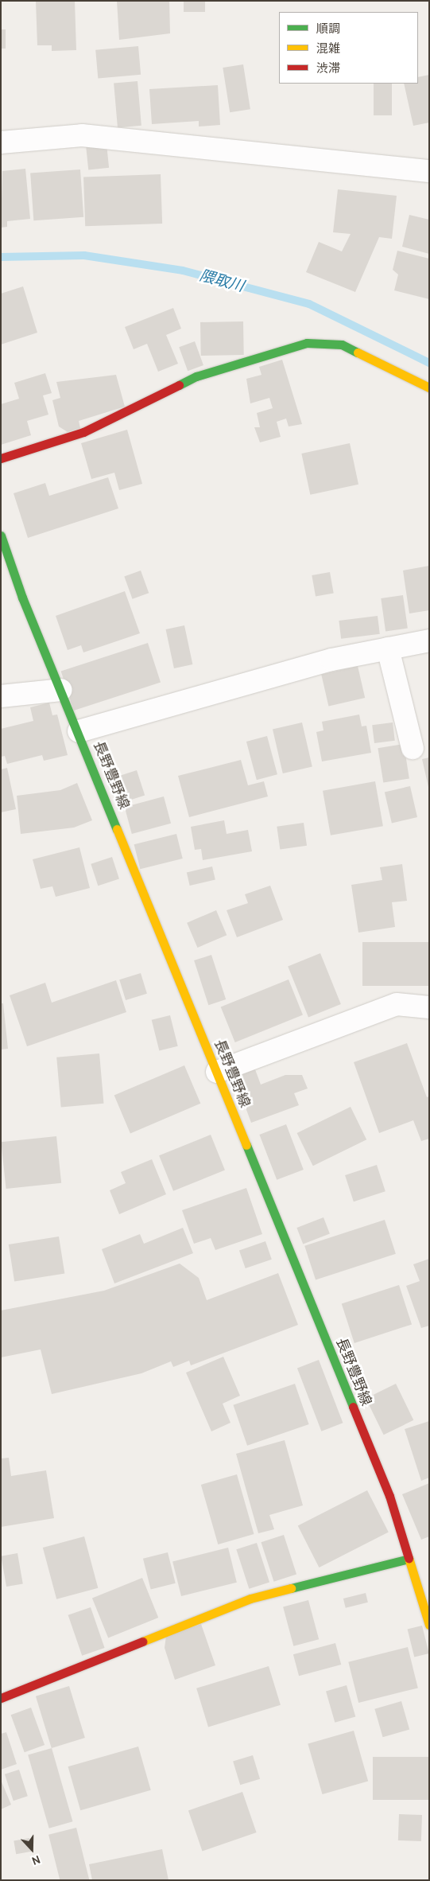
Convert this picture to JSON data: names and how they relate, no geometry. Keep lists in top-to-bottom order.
{
  "streets": {
    "main road": ["長野豊野線"]
  },
  "water": ["隈取川"],
  "legend": ["順調", "混雑", "渋滞"],
  "north": "bottom"
}
